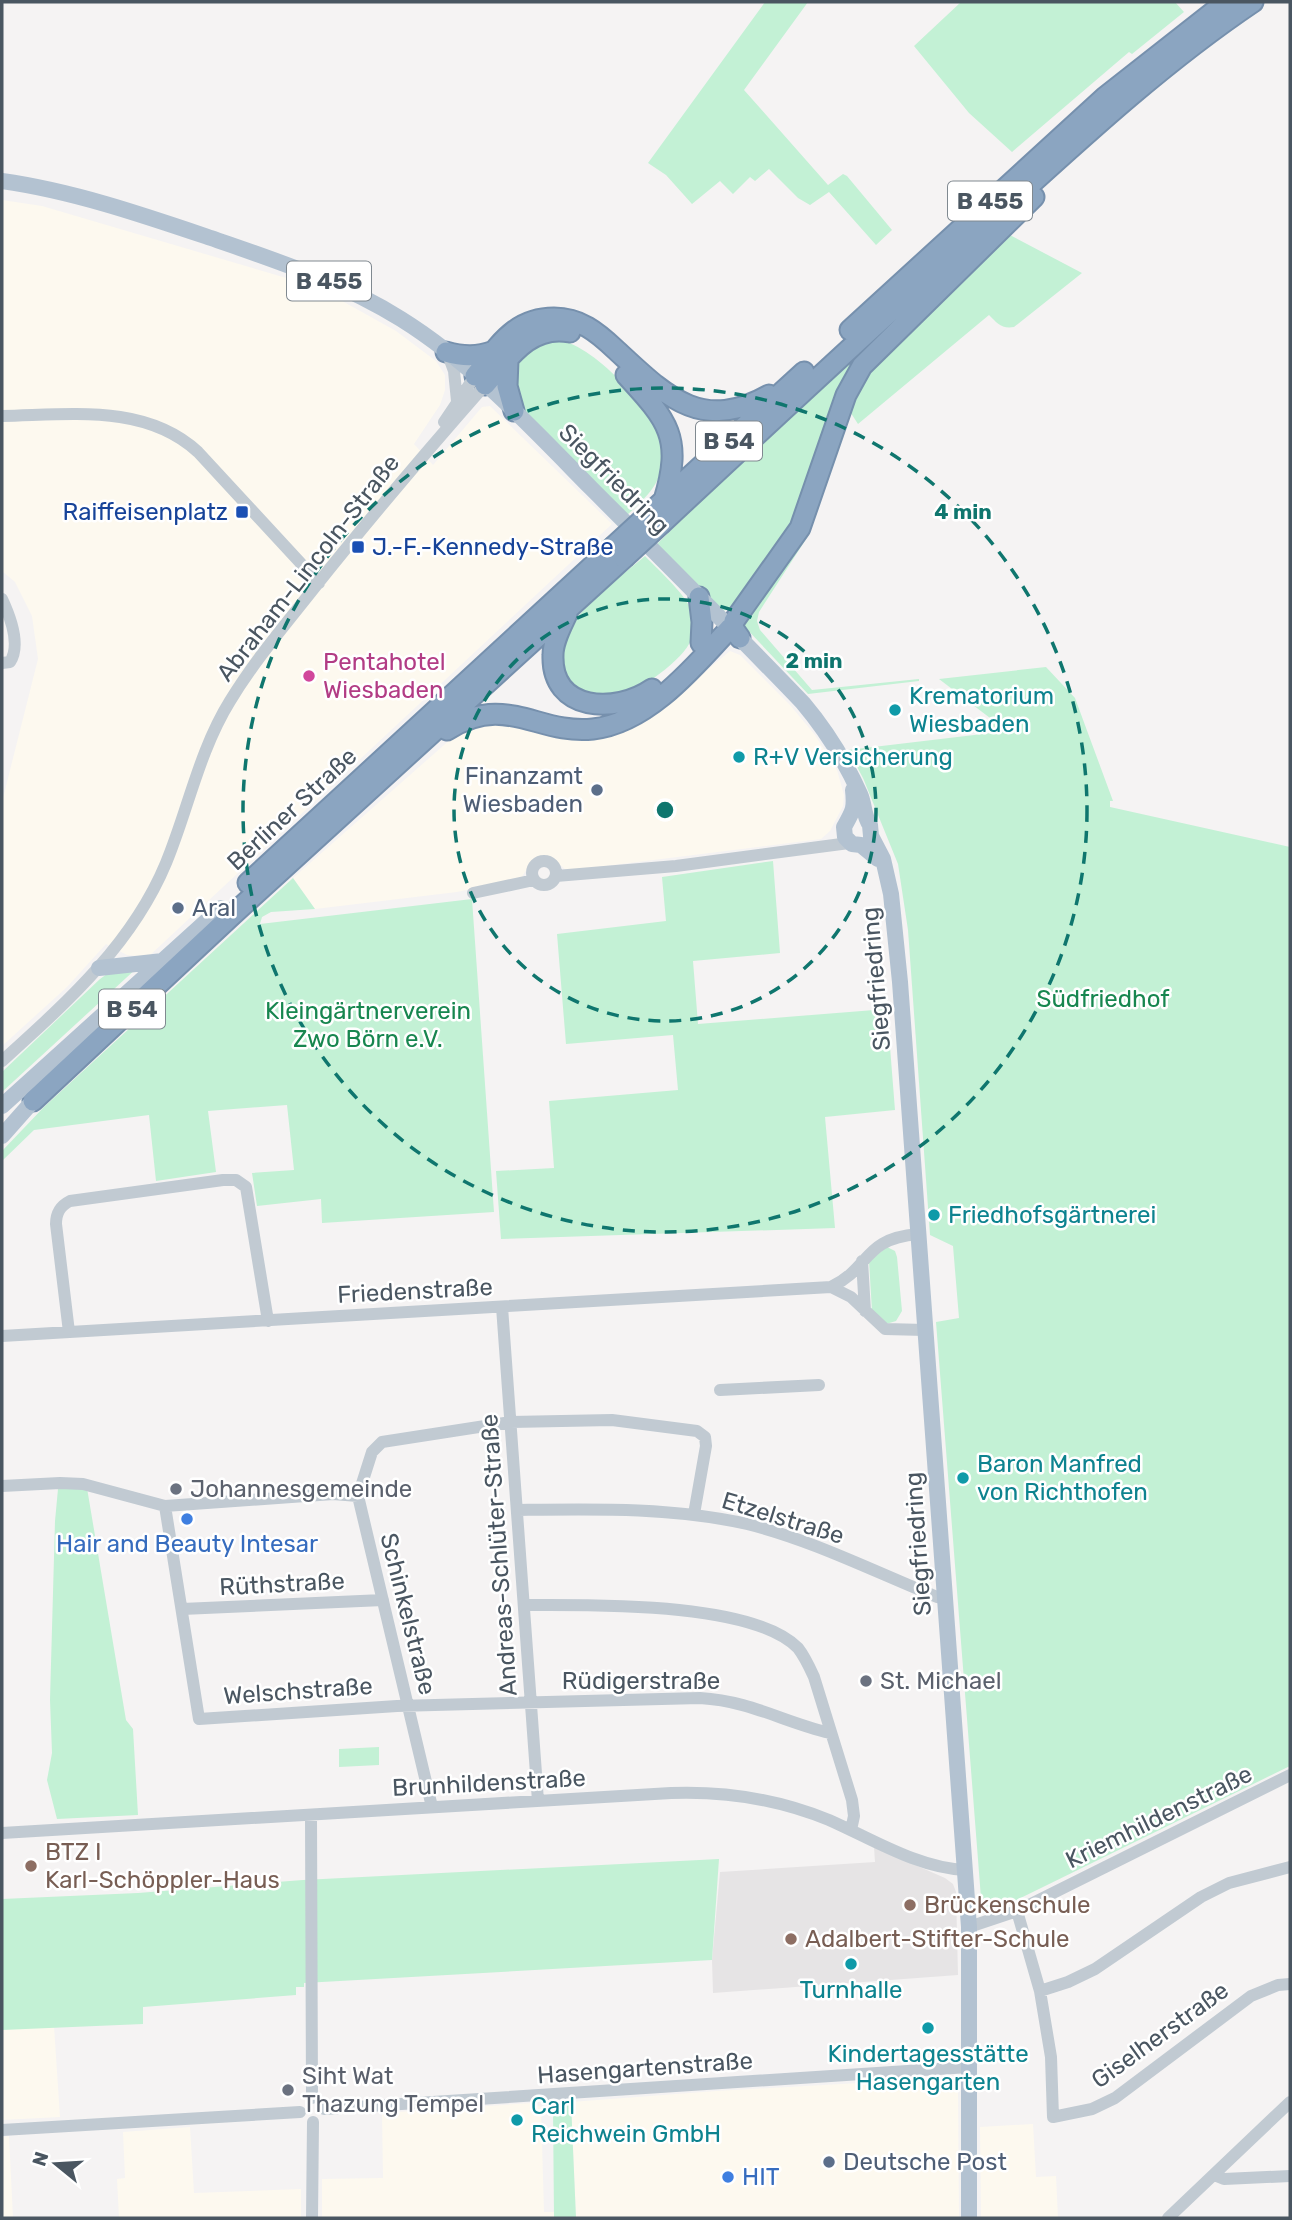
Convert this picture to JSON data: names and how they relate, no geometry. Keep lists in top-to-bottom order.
{
  "streets": {
    "highway": ["B 455", "B 54", "Berliner Straße"],
    "main road": ["Siegfriedring"],
    "street": [
      "Abraham-Lincoln-Straße",
      "Friedenstraße",
      "Etzelstraße",
      "Andreas-Schlüter-Straße",
      "Rüthstraße",
      "Schinkelstraße",
      "Rüdigerstraße",
      "Welschstraße",
      "Brunhildenstraße",
      "Kriemhildenstraße",
      "Giselherstraße",
      "Hasengartenstraße"
    ]
  },
  "crossings": [
    ["B 455", "B 54"],
    ["B 455", "Siegfriedring"],
    ["B 455", "Abraham-Lincoln-Straße"],
    ["B 455", "Berliner Straße"],
    ["B 54", "Berliner Straße"],
    ["Siegfriedring", "Abraham-Lincoln-Straße"],
    ["Siegfriedring", "Etzelstraße"],
    ["Siegfriedring", "Brunhildenstraße"],
    ["Siegfriedring", "Kriemhildenstraße"],
    ["Siegfriedring", "Hasengartenstraße"],
    ["Friedenstraße", "Andreas-Schlüter-Straße"],
    ["Etzelstraße", "Andreas-Schlüter-Straße"],
    ["Andreas-Schlüter-Straße", "Rüdigerstraße"],
    ["Andreas-Schlüter-Straße", "Welschstraße"],
    ["Andreas-Schlüter-Straße", "Brunhildenstraße"],
    ["Rüthstraße", "Schinkelstraße"],
    ["Rüthstraße", "Welschstraße"],
    ["Schinkelstraße", "Welschstraße"],
    ["Schinkelstraße", "Brunhildenstraße"],
    ["Rüdigerstraße", "Welschstraße"]
  ],
  "parks": ["Südfriedhof", "Kleingärtnerverein Zwo Börn e.V."],
  "places": {
    "transit": ["Raiffeisenplatz", "J.-F.-Kennedy-Straße"],
    "other": [
      "Pentahotel Wiesbaden",
      "Krematorium Wiesbaden",
      "R+V Versicherung",
      "Finanzamt Wiesbaden",
      "Aral",
      "Friedhofsgärtnerei",
      "Baron Manfred von Richthofen",
      "Johannesgemeinde",
      "Hair and Beauty Intesar",
      "St. Michael",
      "BTZ I Karl-Schöppler-Haus",
      "Brückenschule",
      "Adalbert-Stifter-Schule",
      "Turnhalle",
      "Kindertagesstätte Hasengarten",
      "Siht Wat Thazung Tempel",
      "Carl Reichwein GmbH",
      "Deutsche Post",
      "HIT"
    ]
  },
  "north": "left",
  "rings": ["4 min", "2 min"]
}
